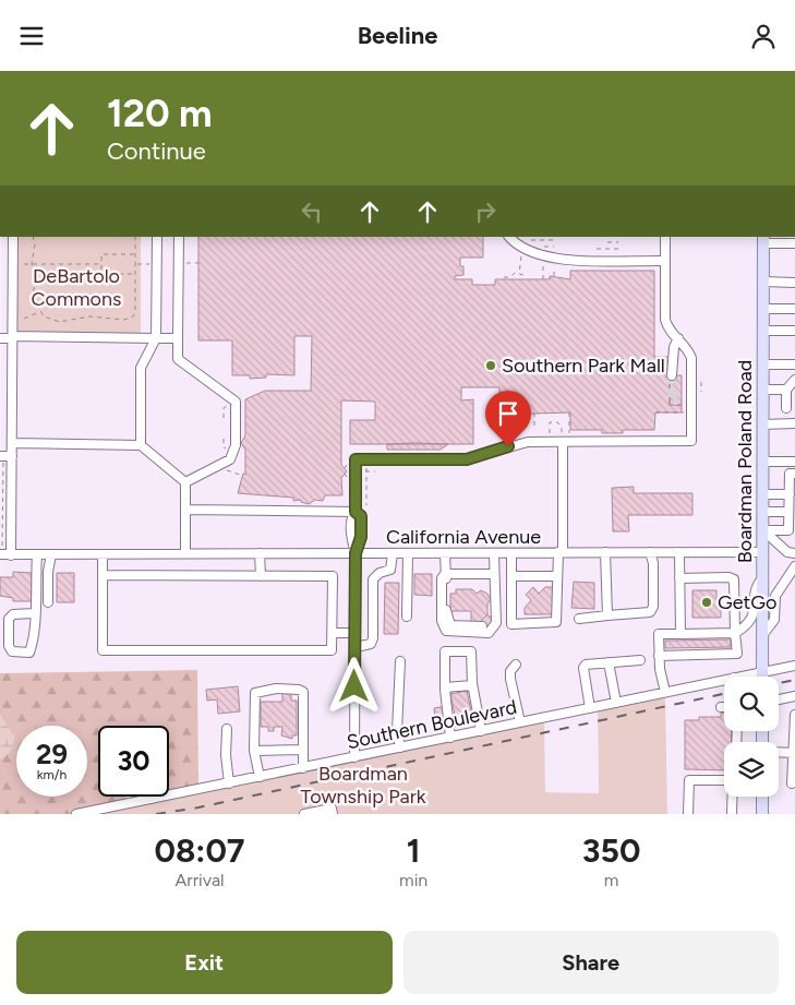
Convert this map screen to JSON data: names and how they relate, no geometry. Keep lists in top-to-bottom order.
{
  "streets": {
    "main road": ["Boardman Poland Road"],
    "street": ["California Avenue", "Southern Boulevard"]
  },
  "crossings": [
    ["Boardman Poland Road", "California Avenue"],
    ["Boardman Poland Road", "Southern Boulevard"]
  ],
  "parks": ["DeBartolo Commons", "Boardman Township Park"],
  "places": ["Southern Park Mall", "GetGo"],
  "page": {
    "header": "Beeline",
    "turn": ["120 m", "Continue"],
    "speed": "29 km/h",
    "limit": "30",
    "eta": [
      "08:07",
      "Arrival",
      "1",
      "min",
      "350",
      "m"
    ],
    "buttons": ["Exit", "Share"]
  }
}
